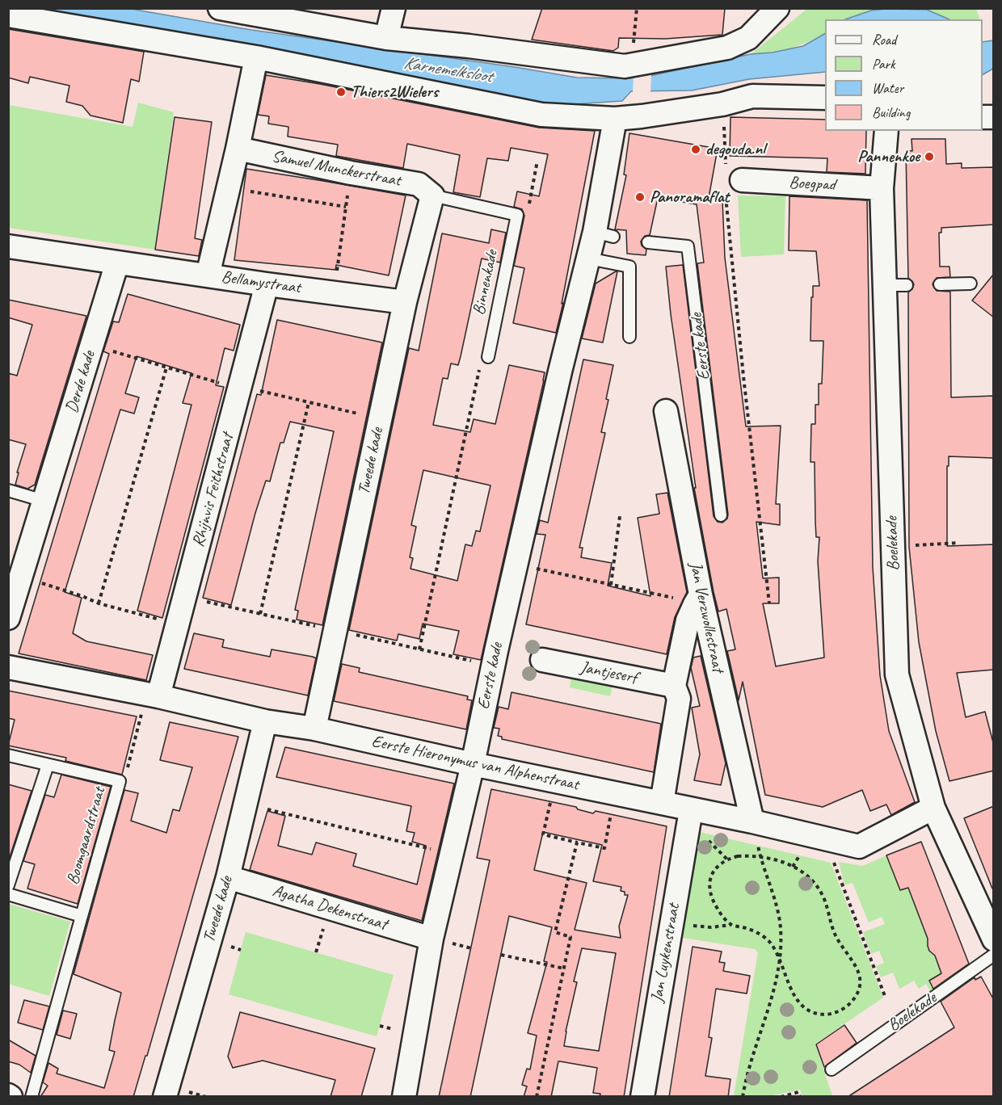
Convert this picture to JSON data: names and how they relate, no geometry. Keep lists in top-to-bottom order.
{
  "streets": {
    "street": [
      "Samuel Munckerstraat",
      "Boegpad",
      "Bellamystraat",
      "Eerste kade",
      "Derde kade",
      "Tweede kade",
      "Rhijnvis Feithstraat",
      "Boelekade",
      "Jan Verzwollestraat",
      "Jantjeserf",
      "Eerste Hieronymus van Alphenstraat",
      "Agatha Dekenstraat",
      "Jan Luykenstraat"
    ],
    "lane": ["Binnenkade", "Boomgaardstraat"]
  },
  "crossings": [
    ["Samuel Munckerstraat", "Tweede kade"],
    ["Boegpad", "Boelekade"],
    ["Bellamystraat", "Derde kade"],
    ["Bellamystraat", "Tweede kade"],
    ["Bellamystraat", "Rhijnvis Feithstraat"],
    ["Eerste kade", "Eerste Hieronymus van Alphenstraat"],
    ["Eerste kade", "Agatha Dekenstraat"],
    ["Tweede kade", "Eerste Hieronymus van Alphenstraat"],
    ["Tweede kade", "Agatha Dekenstraat"],
    ["Rhijnvis Feithstraat", "Eerste Hieronymus van Alphenstraat"],
    ["Boelekade", "Eerste Hieronymus van Alphenstraat"],
    ["Jan Verzwollestraat", "Eerste Hieronymus van Alphenstraat"],
    ["Eerste Hieronymus van Alphenstraat", "Jan Luykenstraat"]
  ],
  "water": ["Karnemelksloot"],
  "places": [
    "Thiers2Wielers",
    "degouda.nl",
    "Pannenkoe",
    "Panoramaflat"
  ],
  "legend": [
    "Road",
    "Park",
    "Water",
    "Building"
  ]
}
